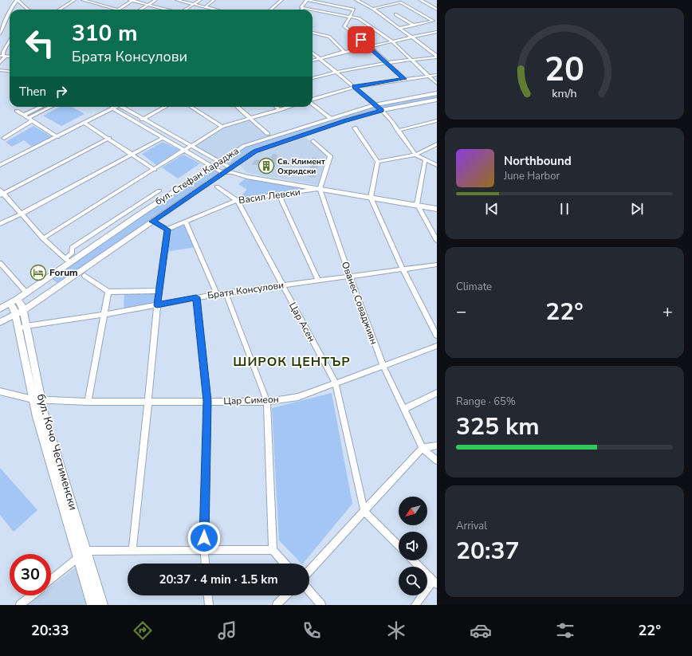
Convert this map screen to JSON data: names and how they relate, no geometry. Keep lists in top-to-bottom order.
{
  "streets": {
    "street": [
      "бул. Стефан Караджа",
      "Васил Левски",
      "Братя Консулови",
      "Ованес Соваджиян",
      "Цар Асен",
      "Цар Симеон",
      "бул. Кочо Честименски"
    ]
  },
  "crossings": [
    ["бул. Стефан Караджа", "Васил Левски"],
    ["бул. Стефан Караджа", "бул. Кочо Честименски"],
    ["Васил Левски", "Ованес Соваджиян"],
    ["Васил Левски", "Цар Асен"],
    ["Братя Консулови", "Ованес Соваджиян"],
    ["Братя Консулови", "Цар Асен"],
    ["Братя Консулови", "бул. Кочо Честименски"],
    ["Ованес Соваджиян", "Цар Симеон"],
    ["Цар Асен", "Цар Симеон"],
    ["Цар Симеон", "бул. Кочо Честименски"]
  ],
  "districts": ["ШИРОК ЦЕНТЪР"],
  "places": {
    "building": ["Св. Климент Охридски"],
    "hotel": ["Forum"]
  },
  "north": "bottom left",
  "page": {
    "turn": ["310 m", "Братя Консулови"],
    "then": "Then",
    "song": ["Northbound", "June Harbor"],
    "tile": [
      "Climate",
      ["Range · 65%", "325 km"],
      ["Arrival", "20:37"]
    ],
    "heat": ["−", "22°", "+"],
    "limit": "30",
    "trip": "20:37 · 4 min · 1.5 km",
    "tabs": ["20:33", "22°"],
    "gauge": ["20", "km/h"]
  }
}
